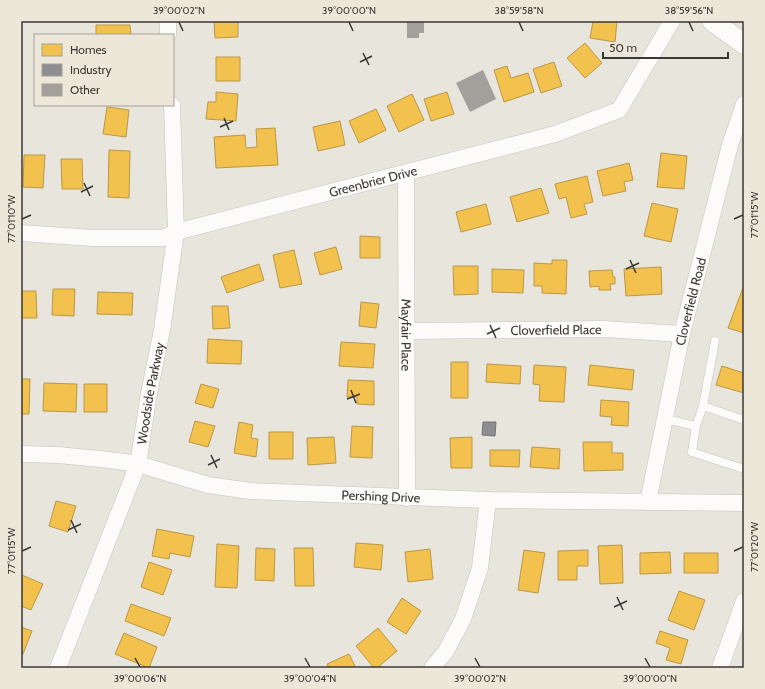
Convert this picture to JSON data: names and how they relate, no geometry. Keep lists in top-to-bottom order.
{
  "streets": {
    "street": [
      "Greenbrier Drive",
      "Cloverfield Road",
      "Cloverfield Place",
      "Mayfair Place",
      "Woodside Parkway",
      "Pershing Drive"
    ]
  },
  "crossings": [
    ["Greenbrier Drive", "Mayfair Place"],
    ["Greenbrier Drive", "Woodside Parkway"],
    ["Cloverfield Road", "Cloverfield Place"],
    ["Cloverfield Road", "Pershing Drive"],
    ["Cloverfield Place", "Mayfair Place"],
    ["Mayfair Place", "Pershing Drive"],
    ["Woodside Parkway", "Pershing Drive"]
  ],
  "legend": ["Homes", "Industry", "Other"],
  "scale_bar": "50 m",
  "coordinates": [
    "39°00'02\"N",
    "39°00'00\"N",
    "38°59'58\"N",
    "38°59'56\"N",
    "77°01'15\"W",
    "77°01'10\"W",
    "77°01'20\"W",
    "39°00'06\"N",
    "39°00'04\"N"
  ]
}
